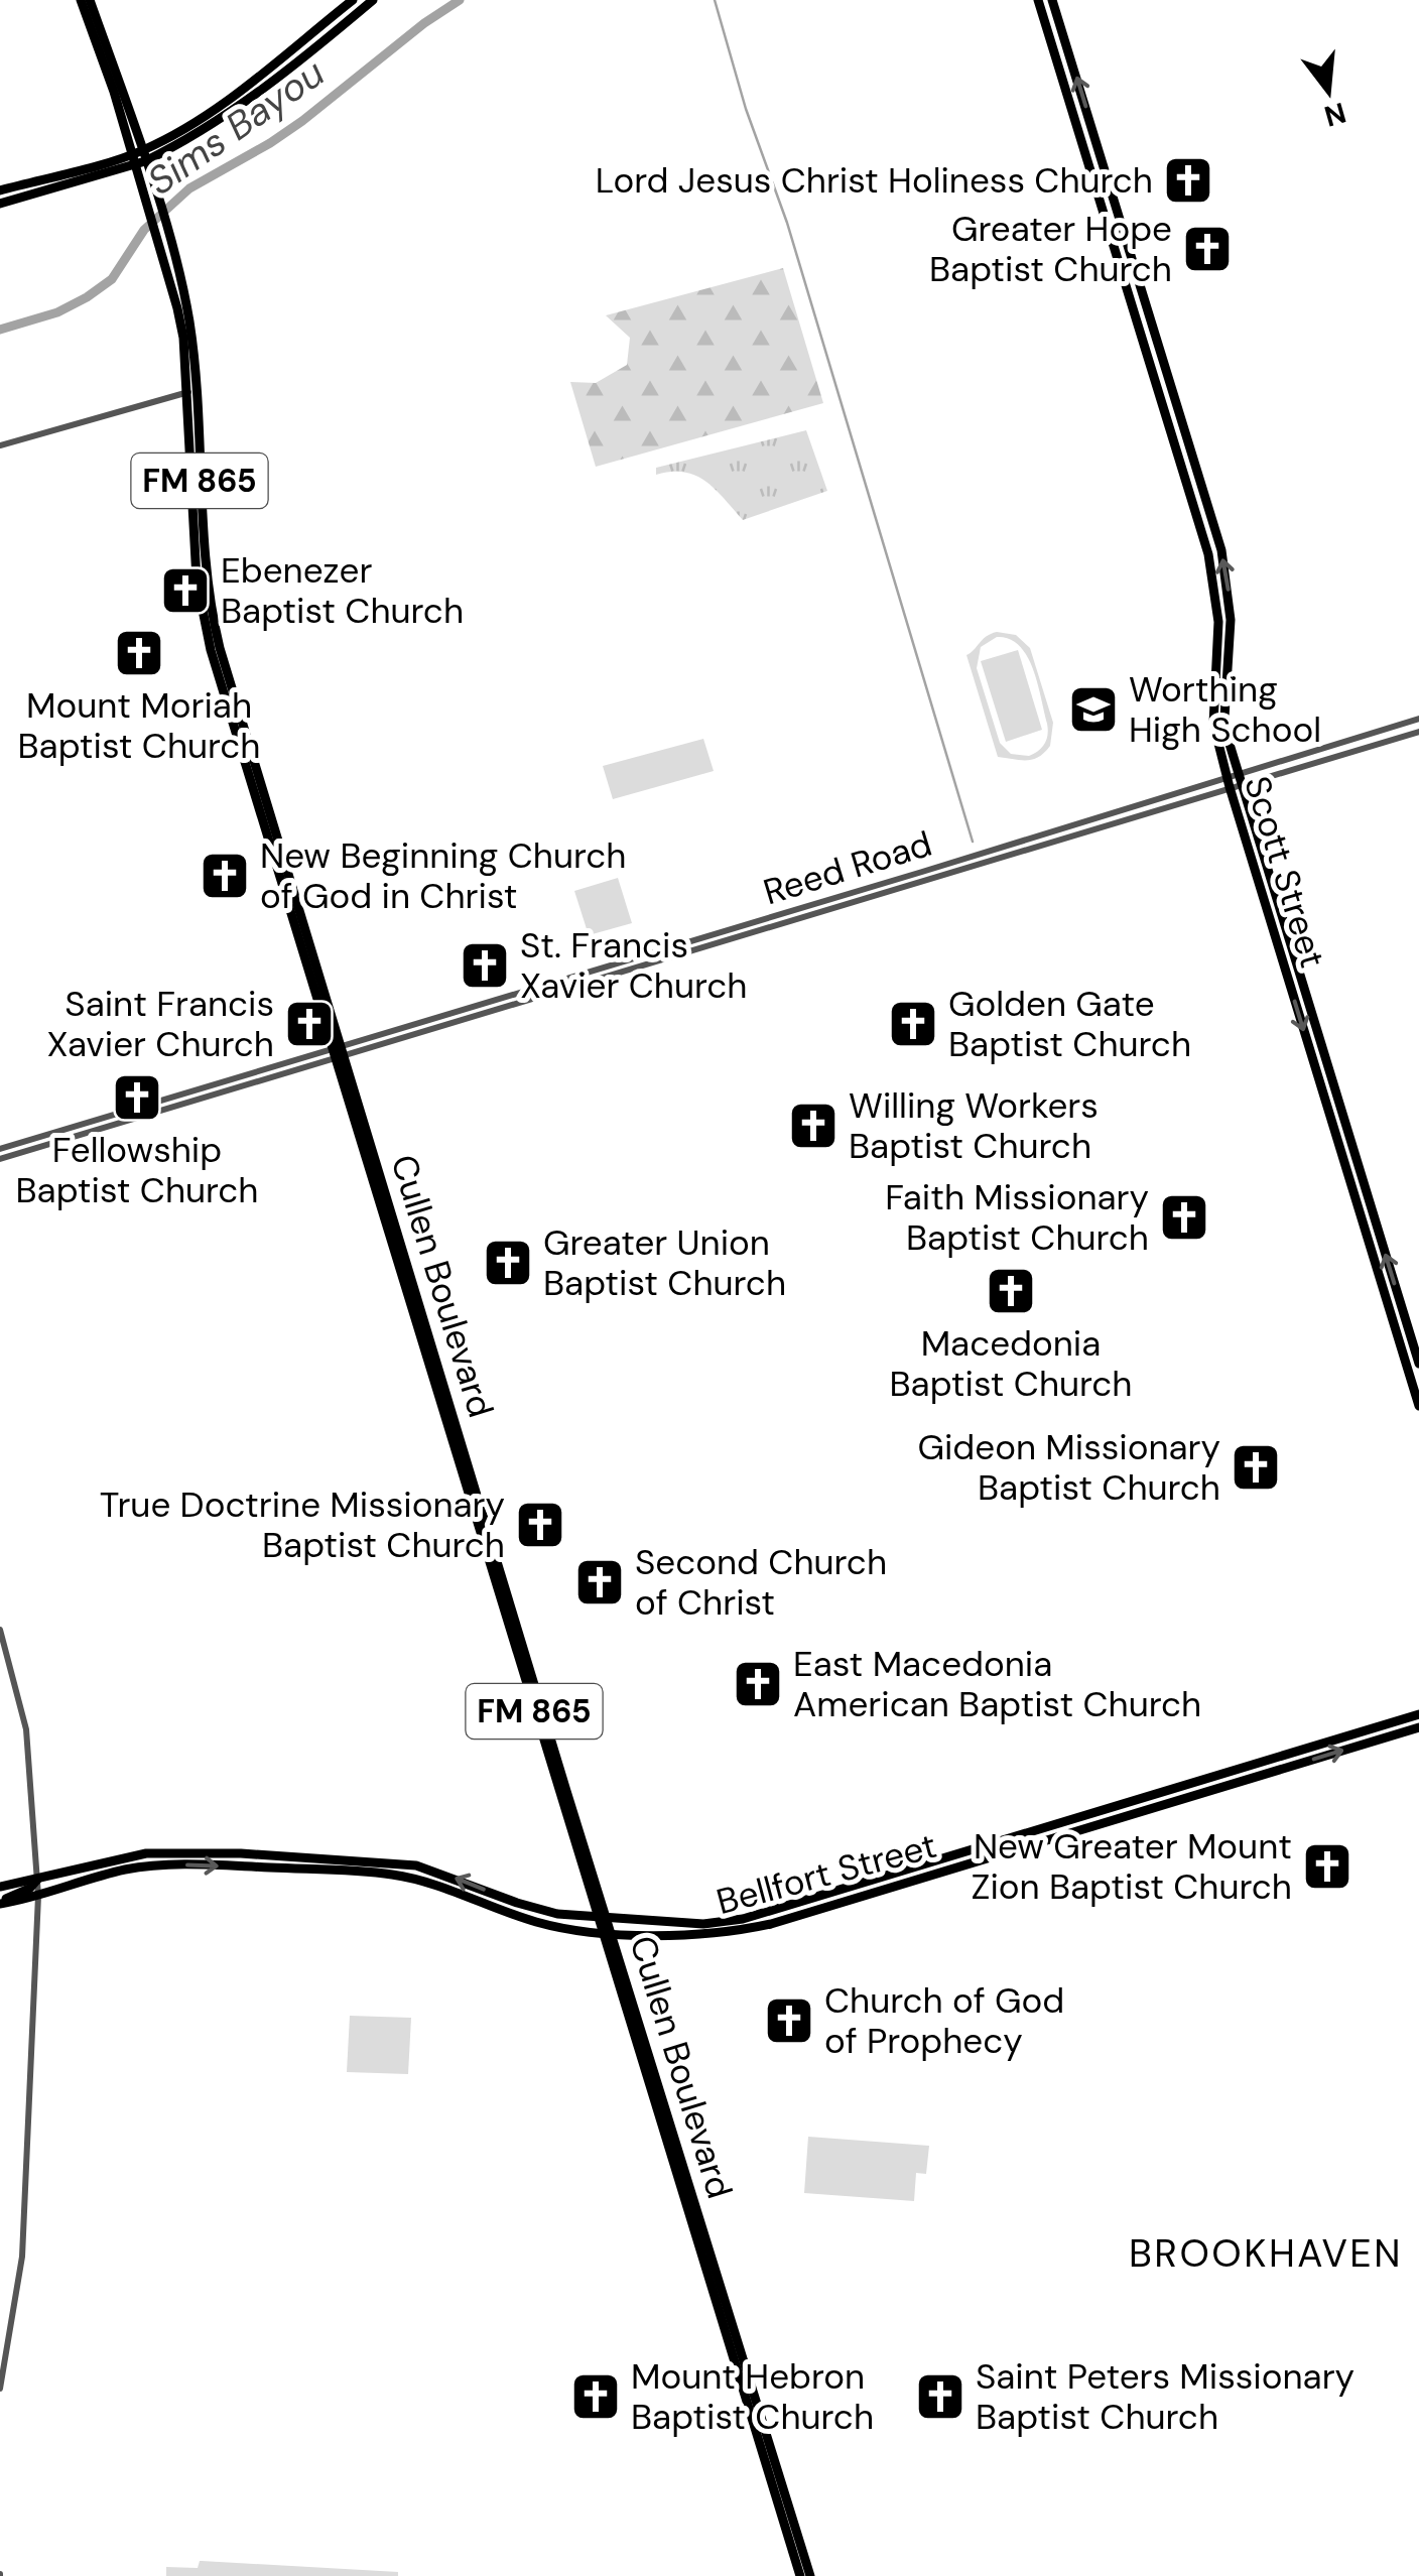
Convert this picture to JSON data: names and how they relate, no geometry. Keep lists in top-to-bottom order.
{
  "streets": {
    "main road": [
      "FM 865",
      "Scott Street",
      "Cullen Boulevard",
      "Bellfort Street"
    ],
    "street": ["Reed Road"]
  },
  "crossings": [
    ["Reed Road", "Scott Street"],
    ["Reed Road", "Cullen Boulevard"],
    ["Cullen Boulevard", "Bellfort Street"]
  ],
  "districts": ["BROOKHAVEN"],
  "water": ["Sims Bayou"],
  "places": {
    "church": [
      "Lord Jesus Christ Holiness Church",
      "Greater Hope Baptist Church",
      "Ebenezer Baptist Church",
      "Mount Moriah Baptist Church",
      "New Beginning Church of God in Christ",
      "St. Francis Xavier Church",
      "Saint Francis Xavier Church",
      "Golden Gate Baptist Church",
      "Fellowship Baptist Church",
      "Willing Workers Baptist Church",
      "Faith Missionary Baptist Church",
      "Greater Union Baptist Church",
      "Macedonia Baptist Church",
      "Gideon Missionary Baptist Church",
      "True Doctrine Missionary Baptist Church",
      "Second Church of Christ",
      "East Macedonia American Baptist Church",
      "New Greater Mount Zion Baptist Church",
      "Church of God of Prophecy",
      "Mount Hebron Baptist Church",
      "Saint Peters Missionary Baptist Church"
    ],
    "school or university": ["Worthing High School"]
  },
  "north": "bottom"
}
